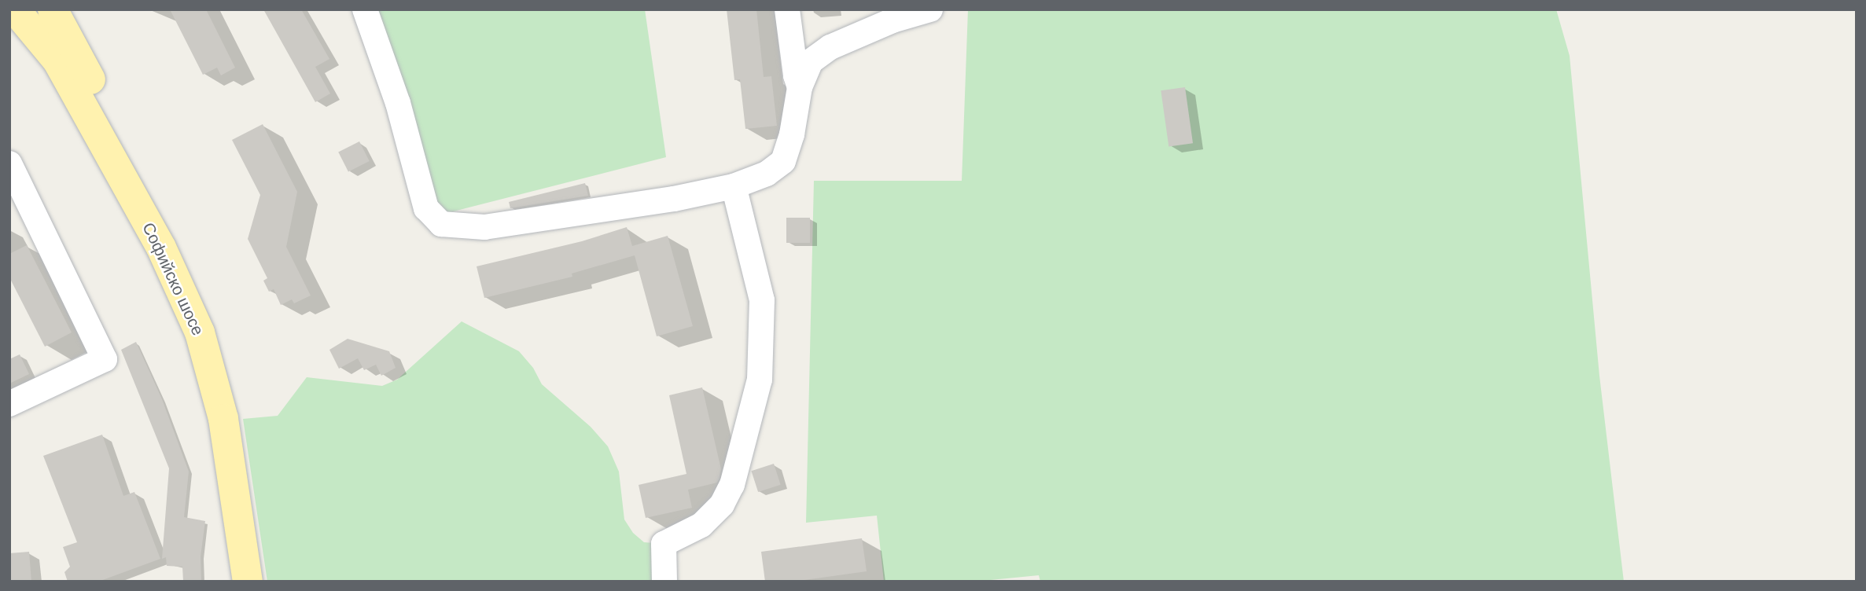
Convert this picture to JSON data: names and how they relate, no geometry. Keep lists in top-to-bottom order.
{
  "streets": {
    "main road": ["Софийско шосе"]
  }
}
